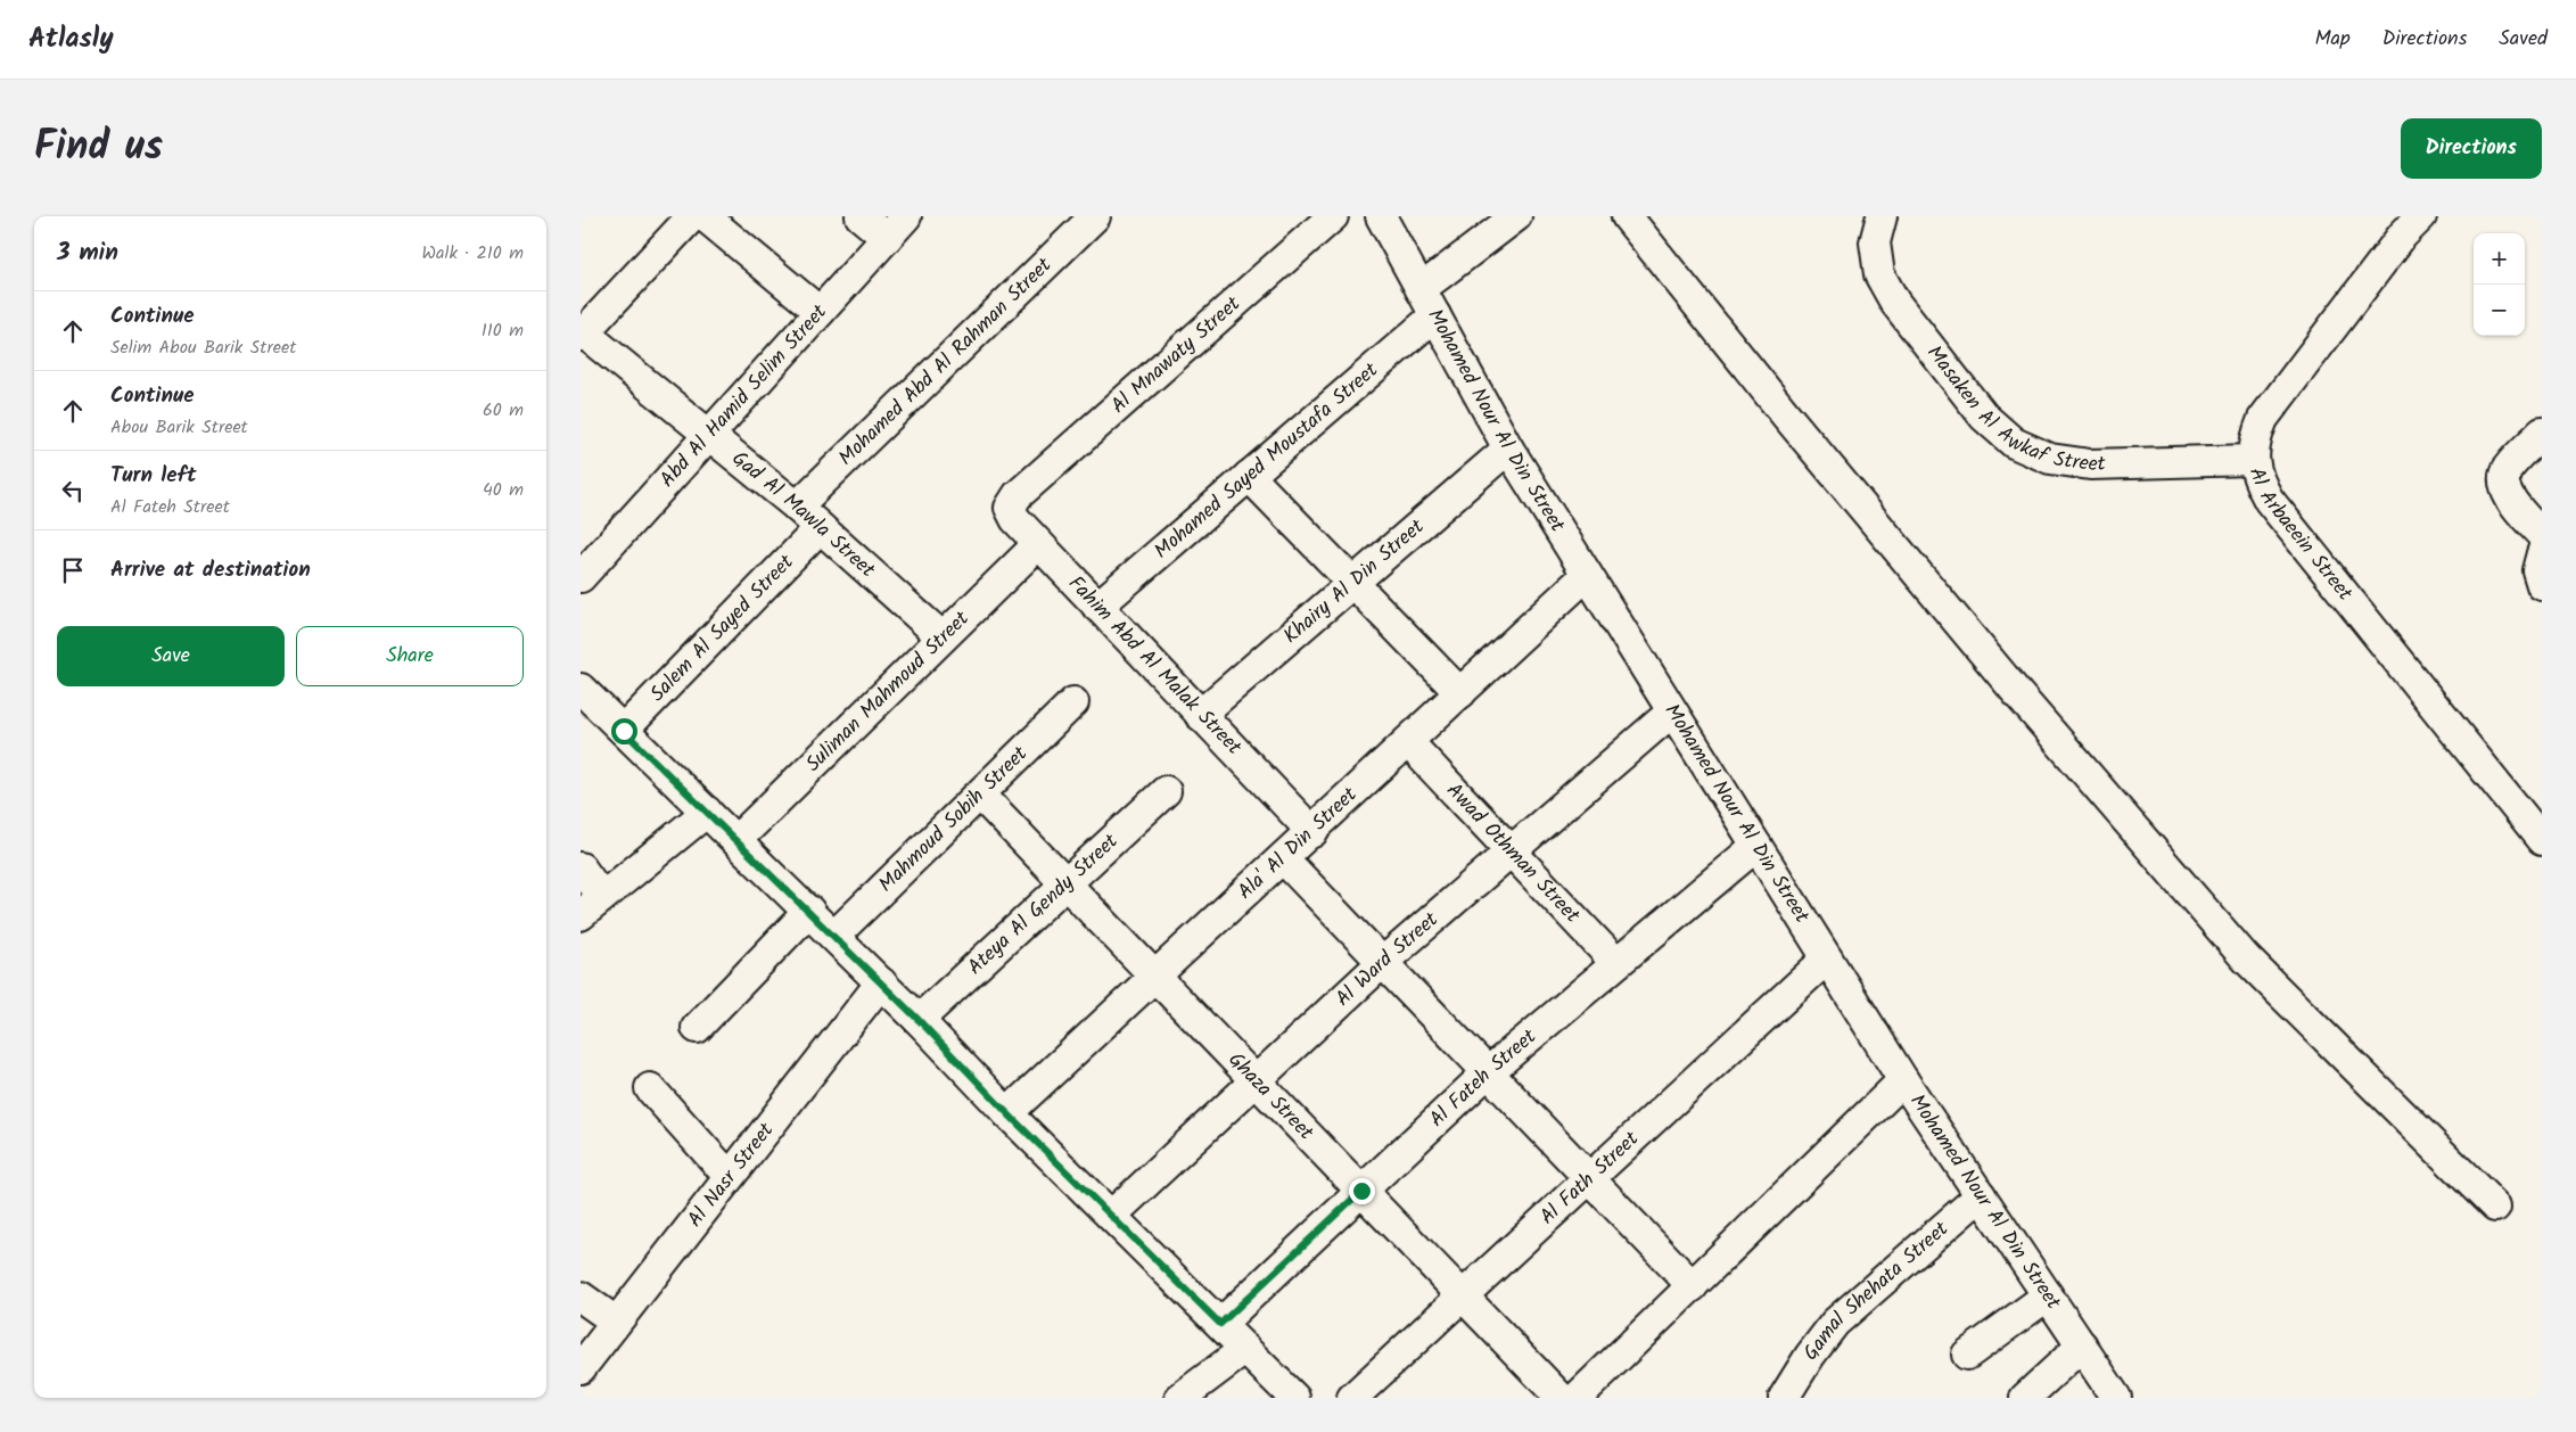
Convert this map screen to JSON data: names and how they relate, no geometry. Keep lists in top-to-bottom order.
{
  "streets": {
    "street": [
      "Al Mnawaty Street",
      "Mohamed Abd Al Rahman Street",
      "Abd Al Hamid Selim Street",
      "Masaken Al Awkaf Street",
      "Mohamed Nour Al Din Street",
      "Mohamed Sayed Moustafa Street",
      "Gad Al Mawla Street",
      "Al Arbaeein Street",
      "Khairy Al Din Street",
      "Salem Al Sayed Street",
      "Fahim Abd Al Malak Street",
      "Suliman Mahmoud Street",
      "Mahmoud Sobih Street",
      "Ala' Al Din Street",
      "Awad Othman Street",
      "Ateya Al Gendy Street",
      "Al Ward Street",
      "Al Fateh Street",
      "Ghaza Street",
      "Al Nasr Street",
      "Al Fath Street",
      "Gamal Shehata Street"
    ]
  },
  "crossings": [
    ["Al Mnawaty Street", "Fahim Abd Al Malak Street"],
    ["Mohamed Abd Al Rahman Street", "Gad Al Mawla Street"],
    ["Abd Al Hamid Selim Street", "Gad Al Mawla Street"],
    ["Masaken Al Awkaf Street", "Al Arbaeein Street"],
    ["Mohamed Nour Al Din Street", "Mohamed Sayed Moustafa Street"],
    ["Mohamed Nour Al Din Street", "Khairy Al Din Street"],
    ["Mohamed Nour Al Din Street", "Ala' Al Din Street"],
    ["Mohamed Nour Al Din Street", "Al Ward Street"],
    ["Mohamed Nour Al Din Street", "Al Fateh Street"],
    ["Mohamed Nour Al Din Street", "Al Fath Street"],
    ["Mohamed Nour Al Din Street", "Gamal Shehata Street"],
    ["Mohamed Sayed Moustafa Street", "Fahim Abd Al Malak Street"],
    ["Gad Al Mawla Street", "Salem Al Sayed Street"],
    ["Gad Al Mawla Street", "Suliman Mahmoud Street"],
    ["Khairy Al Din Street", "Fahim Abd Al Malak Street"],
    ["Fahim Abd Al Malak Street", "Suliman Mahmoud Street"],
    ["Fahim Abd Al Malak Street", "Ala' Al Din Street"],
    ["Mahmoud Sobih Street", "Ghaza Street"],
    ["Ala' Al Din Street", "Awad Othman Street"],
    ["Ala' Al Din Street", "Ghaza Street"],
    ["Awad Othman Street", "Al Ward Street"],
    ["Awad Othman Street", "Al Fateh Street"],
    ["Ateya Al Gendy Street", "Ghaza Street"],
    ["Al Ward Street", "Ghaza Street"],
    ["Al Fateh Street", "Ghaza Street"],
    ["Ghaza Street", "Al Fath Street"]
  ],
  "page": {
    "header": "Atlasly",
    "nav": ["Map", "Directions", "Saved"],
    "title": "Find us",
    "buttons": [
      "Directions",
      ["Save", "Share"]
    ],
    "heading": ["3 min", "Walk · 210 m"],
    "map_buttons": ["+", "−"],
    "list": [
      ["Continue", "Selim Abou Barik Street", "110 m"],
      ["Continue", "Abou Barik Street", "60 m"],
      ["Turn left", "Al Fateh Street", "40 m"],
      "Arrive at destination"
    ]
  }
}
